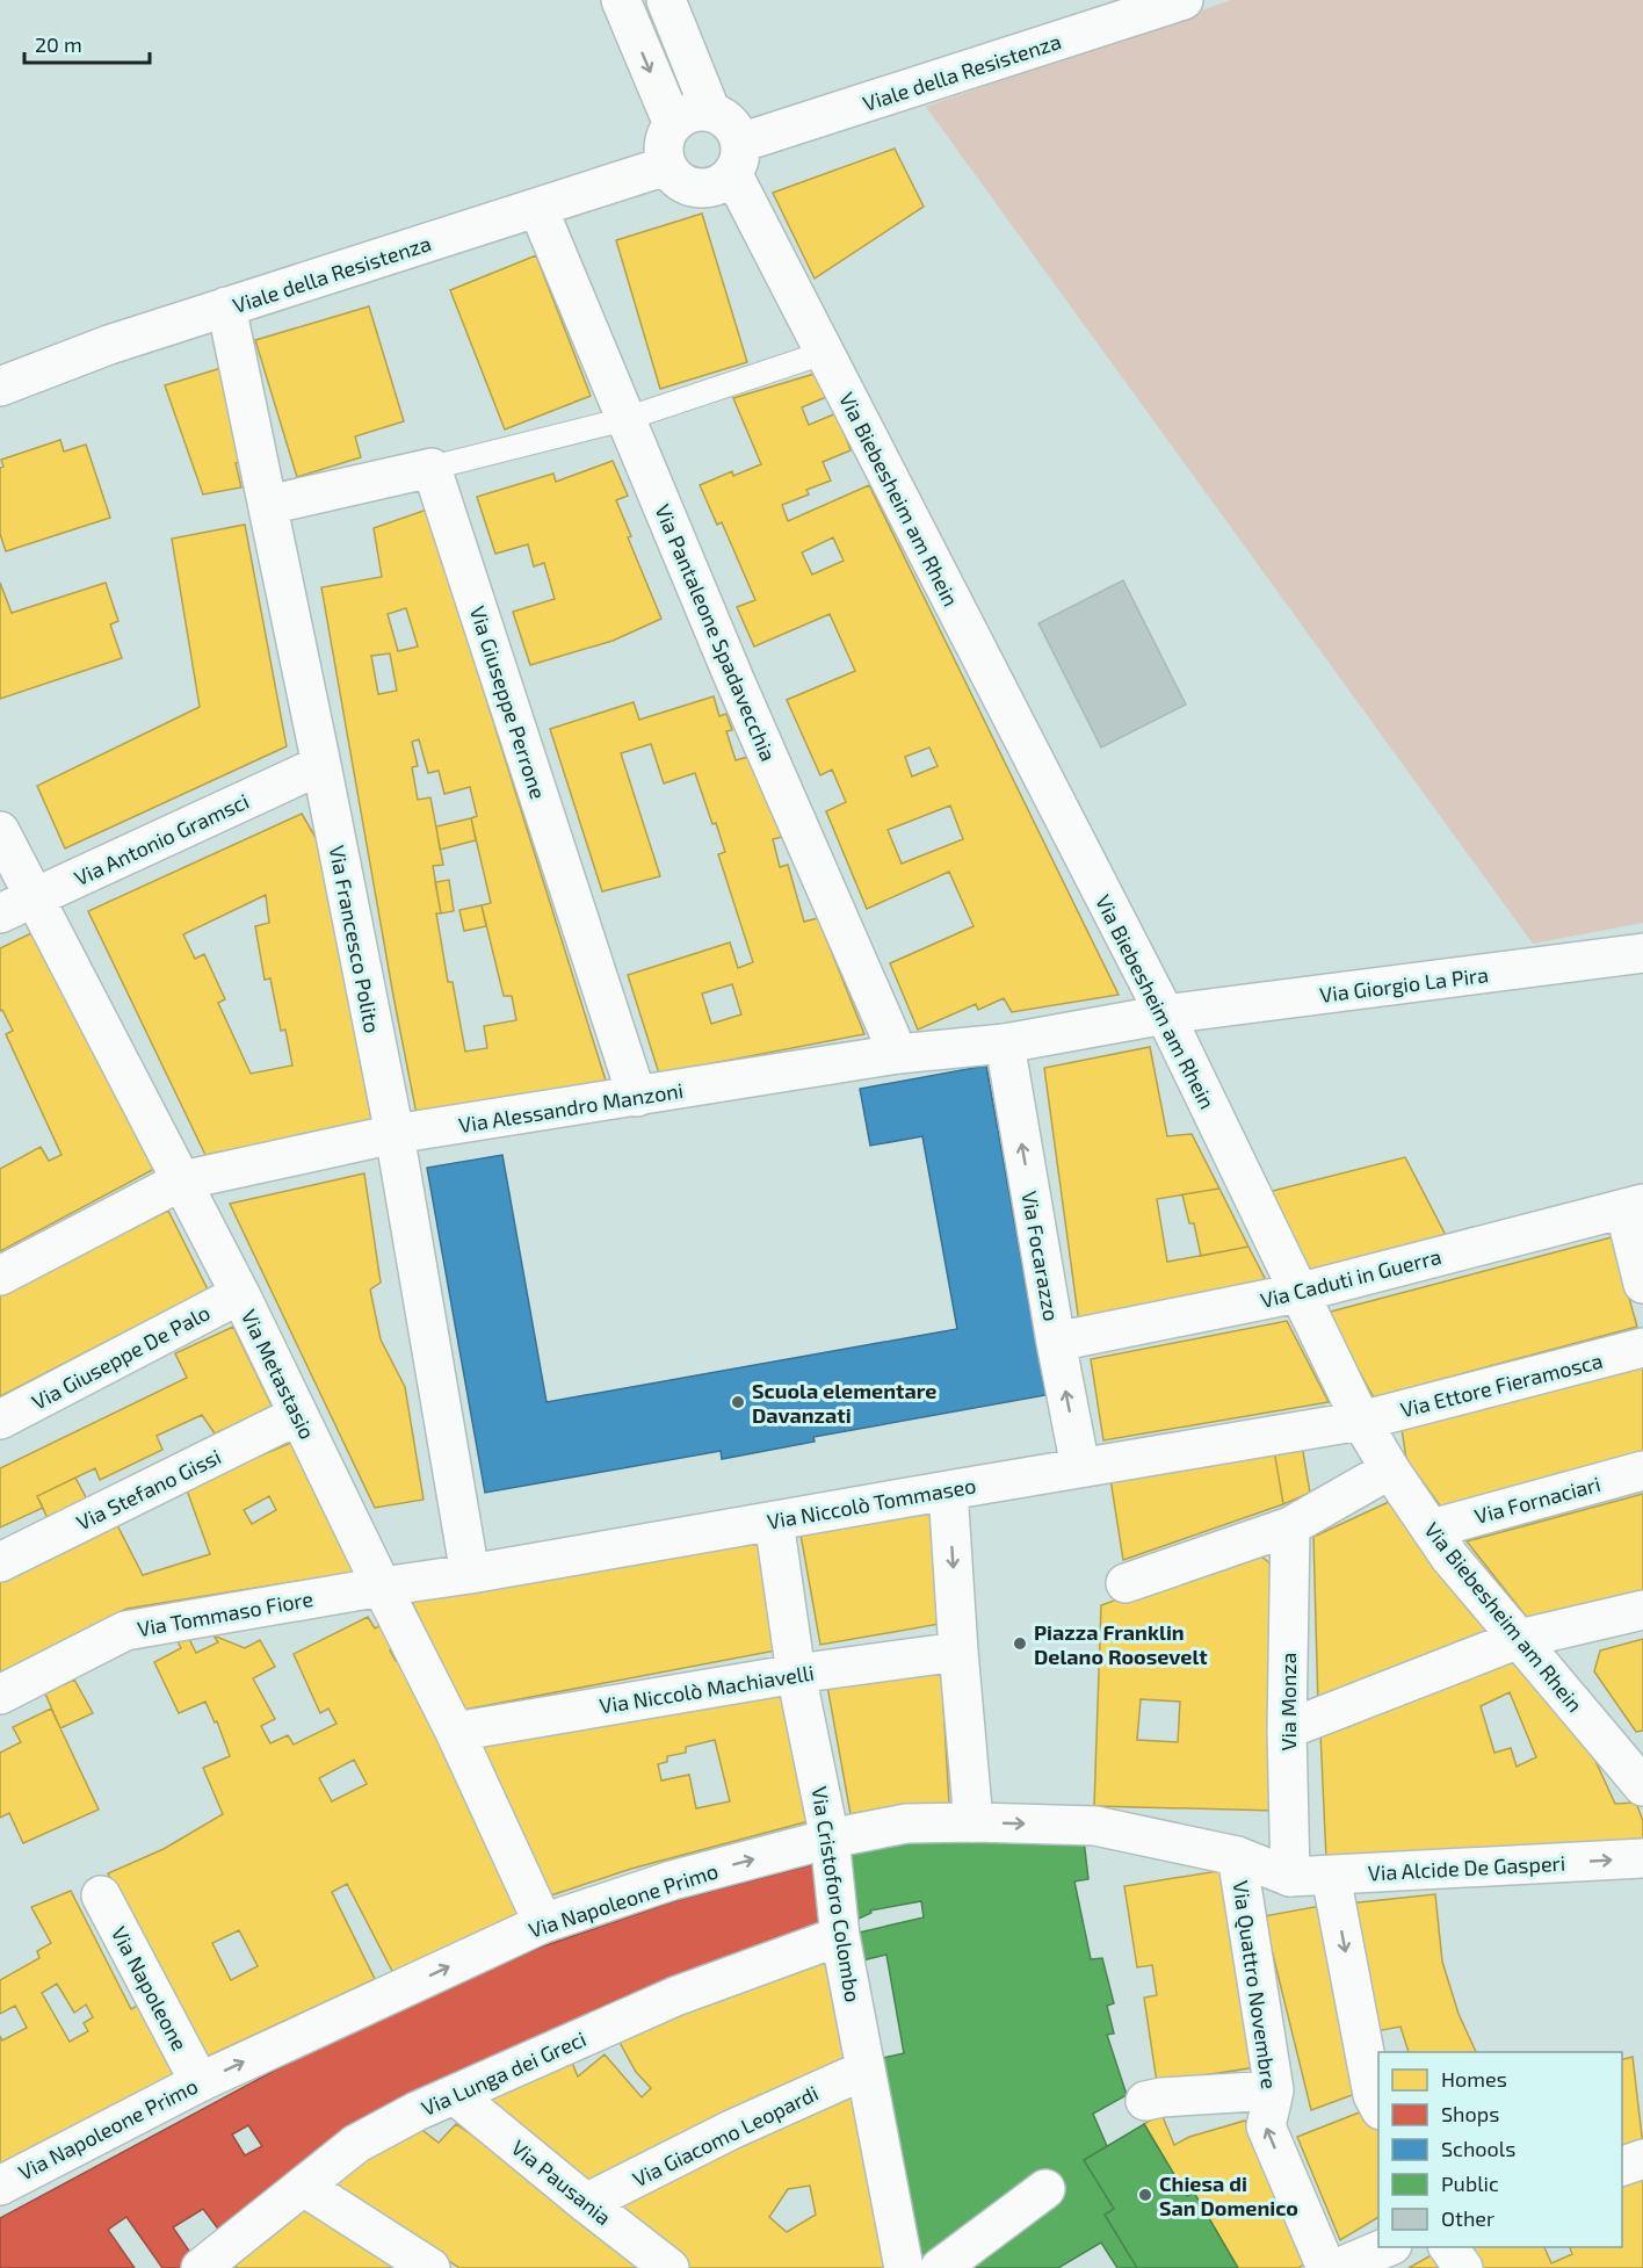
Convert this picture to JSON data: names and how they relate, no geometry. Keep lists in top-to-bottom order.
{
  "streets": {
    "street": [
      "Viale della Resistenza",
      "Via Biebesheim am Rhein",
      "Via Pantaleone Spadavecchia",
      "Via Giuseppe Perrone",
      "Via Antonio Gramsci",
      "Via Francesco Polito",
      "Via Giorgio La Pira",
      "Via Alessandro Manzoni",
      "Via Focarazzo",
      "Via Caduti in Guerra",
      "Via Giuseppe De Palo",
      "Via Metastasio",
      "Via Ettore Fieramosca",
      "Via Stefano Gissi",
      "Via Fornaciari",
      "Via Niccolò Tommaseo",
      "Via Tommaso Fiore",
      "Via Niccolò Machiavelli",
      "Via Monza",
      "Via Alcide De Gasperi",
      "Via Cristoforo Colombo",
      "Via Napoleone Primo",
      "Via Quattro Novembre",
      "Via Napoleone",
      "Via Lunga dei Greci",
      "Via Giacomo Leopardi",
      "Via Pausania"
    ]
  },
  "crossings": [
    ["Viale della Resistenza", "Via Biebesheim am Rhein"],
    ["Viale della Resistenza", "Via Pantaleone Spadavecchia"],
    ["Viale della Resistenza", "Via Francesco Polito"],
    ["Via Biebesheim am Rhein", "Via Giorgio La Pira"],
    ["Via Biebesheim am Rhein", "Via Alessandro Manzoni"],
    ["Via Biebesheim am Rhein", "Via Caduti in Guerra"],
    ["Via Biebesheim am Rhein", "Via Ettore Fieramosca"],
    ["Via Biebesheim am Rhein", "Via Fornaciari"],
    ["Via Biebesheim am Rhein", "Via Niccolò Tommaseo"],
    ["Via Pantaleone Spadavecchia", "Via Alessandro Manzoni"],
    ["Via Giuseppe Perrone", "Via Alessandro Manzoni"],
    ["Via Antonio Gramsci", "Via Francesco Polito"],
    ["Via Antonio Gramsci", "Via Metastasio"],
    ["Via Francesco Polito", "Via Alessandro Manzoni"],
    ["Via Francesco Polito", "Via Niccolò Tommaseo"],
    ["Via Giorgio La Pira", "Via Alessandro Manzoni"],
    ["Via Alessandro Manzoni", "Via Focarazzo"],
    ["Via Alessandro Manzoni", "Via Metastasio"],
    ["Via Focarazzo", "Via Caduti in Guerra"],
    ["Via Focarazzo", "Via Niccolò Tommaseo"],
    ["Via Giuseppe De Palo", "Via Metastasio"],
    ["Via Metastasio", "Via Stefano Gissi"],
    ["Via Metastasio", "Via Niccolò Tommaseo"],
    ["Via Metastasio", "Via Tommaso Fiore"],
    ["Via Metastasio", "Via Niccolò Machiavelli"],
    ["Via Metastasio", "Via Napoleone Primo"],
    ["Via Ettore Fieramosca", "Via Niccolò Tommaseo"],
    ["Via Niccolò Tommaseo", "Via Tommaso Fiore"],
    ["Via Niccolò Tommaseo", "Via Cristoforo Colombo"],
    ["Via Niccolò Machiavelli", "Via Cristoforo Colombo"],
    ["Via Monza", "Via Alcide De Gasperi"],
    ["Via Monza", "Via Napoleone Primo"],
    ["Via Alcide De Gasperi", "Via Napoleone Primo"],
    ["Via Cristoforo Colombo", "Via Napoleone Primo"],
    ["Via Cristoforo Colombo", "Via Lunga dei Greci"],
    ["Via Cristoforo Colombo", "Via Giacomo Leopardi"],
    ["Via Napoleone Primo", "Via Quattro Novembre"],
    ["Via Napoleone Primo", "Via Napoleone"],
    ["Via Lunga dei Greci", "Via Pausania"],
    ["Via Giacomo Leopardi", "Via Pausania"]
  ],
  "one_way": ["Via Focarazzo", "Via Napoleone Primo", "Via Quattro Novembre"],
  "places": ["Scuola elementare Davanzati", "Piazza Franklin Delano Roosevelt", "Chiesa di San Domenico"],
  "legend": [
    "Homes",
    "Shops",
    "Schools",
    "Public",
    "Other"
  ],
  "scale_bar": "20 m"
}
